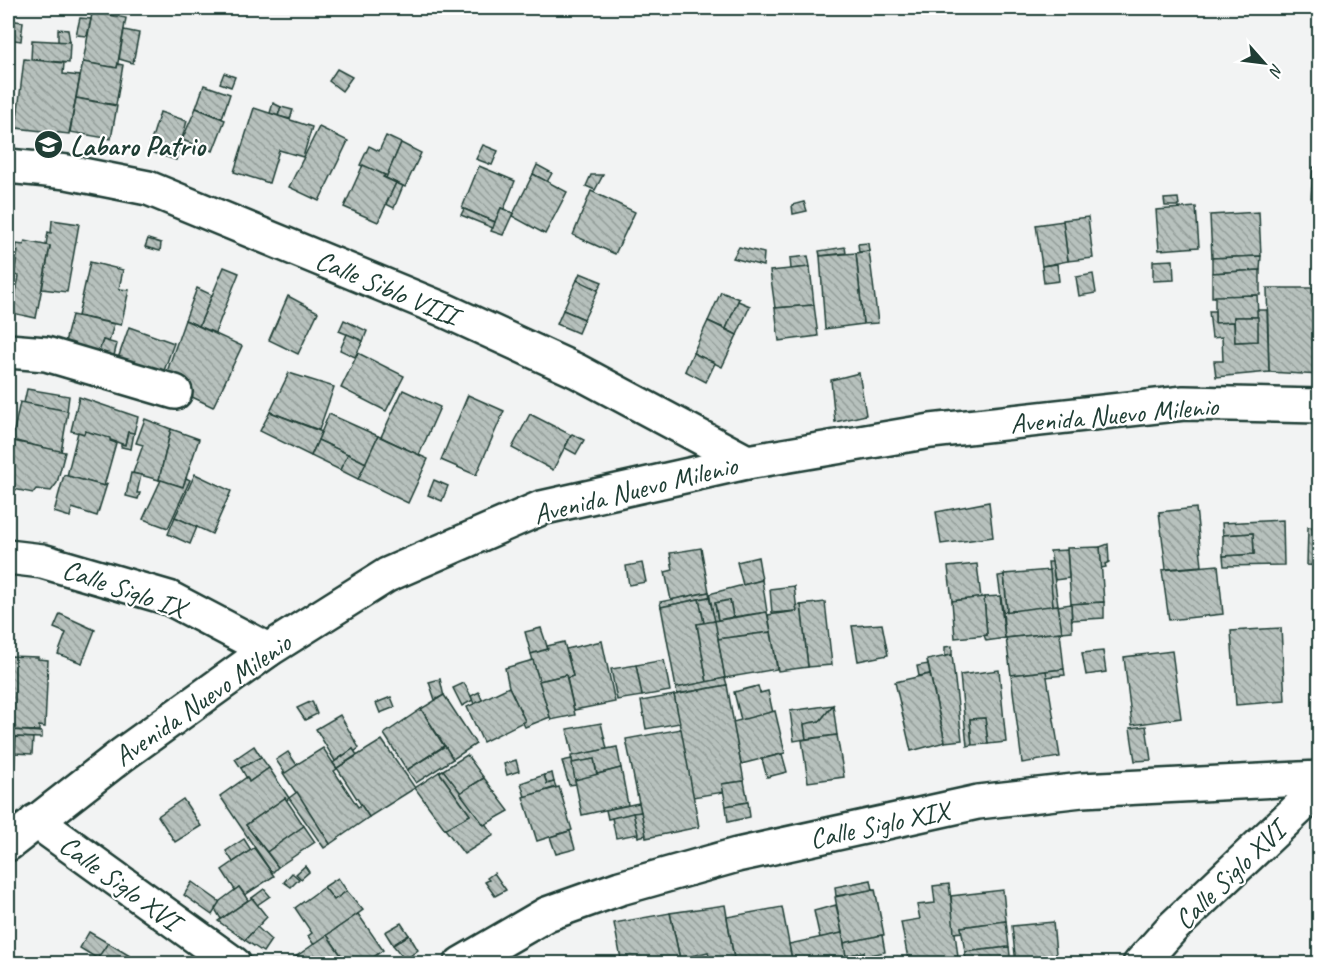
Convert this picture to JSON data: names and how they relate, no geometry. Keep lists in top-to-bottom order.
{
  "streets": {
    "street": [
      "Calle Siblo VIII",
      "Avenida Nuevo Milenio",
      "Calle Siglo IX",
      "Calle Siglo XIX",
      "Calle Siglo XVI"
    ]
  },
  "crossings": [
    ["Calle Siblo VIII", "Avenida Nuevo Milenio"],
    ["Avenida Nuevo Milenio", "Calle Siglo IX"],
    ["Avenida Nuevo Milenio", "Calle Siglo XVI"]
  ],
  "places": {
    "school or university": ["Labaro Patrio"]
  },
  "north": "bottom right"
}
